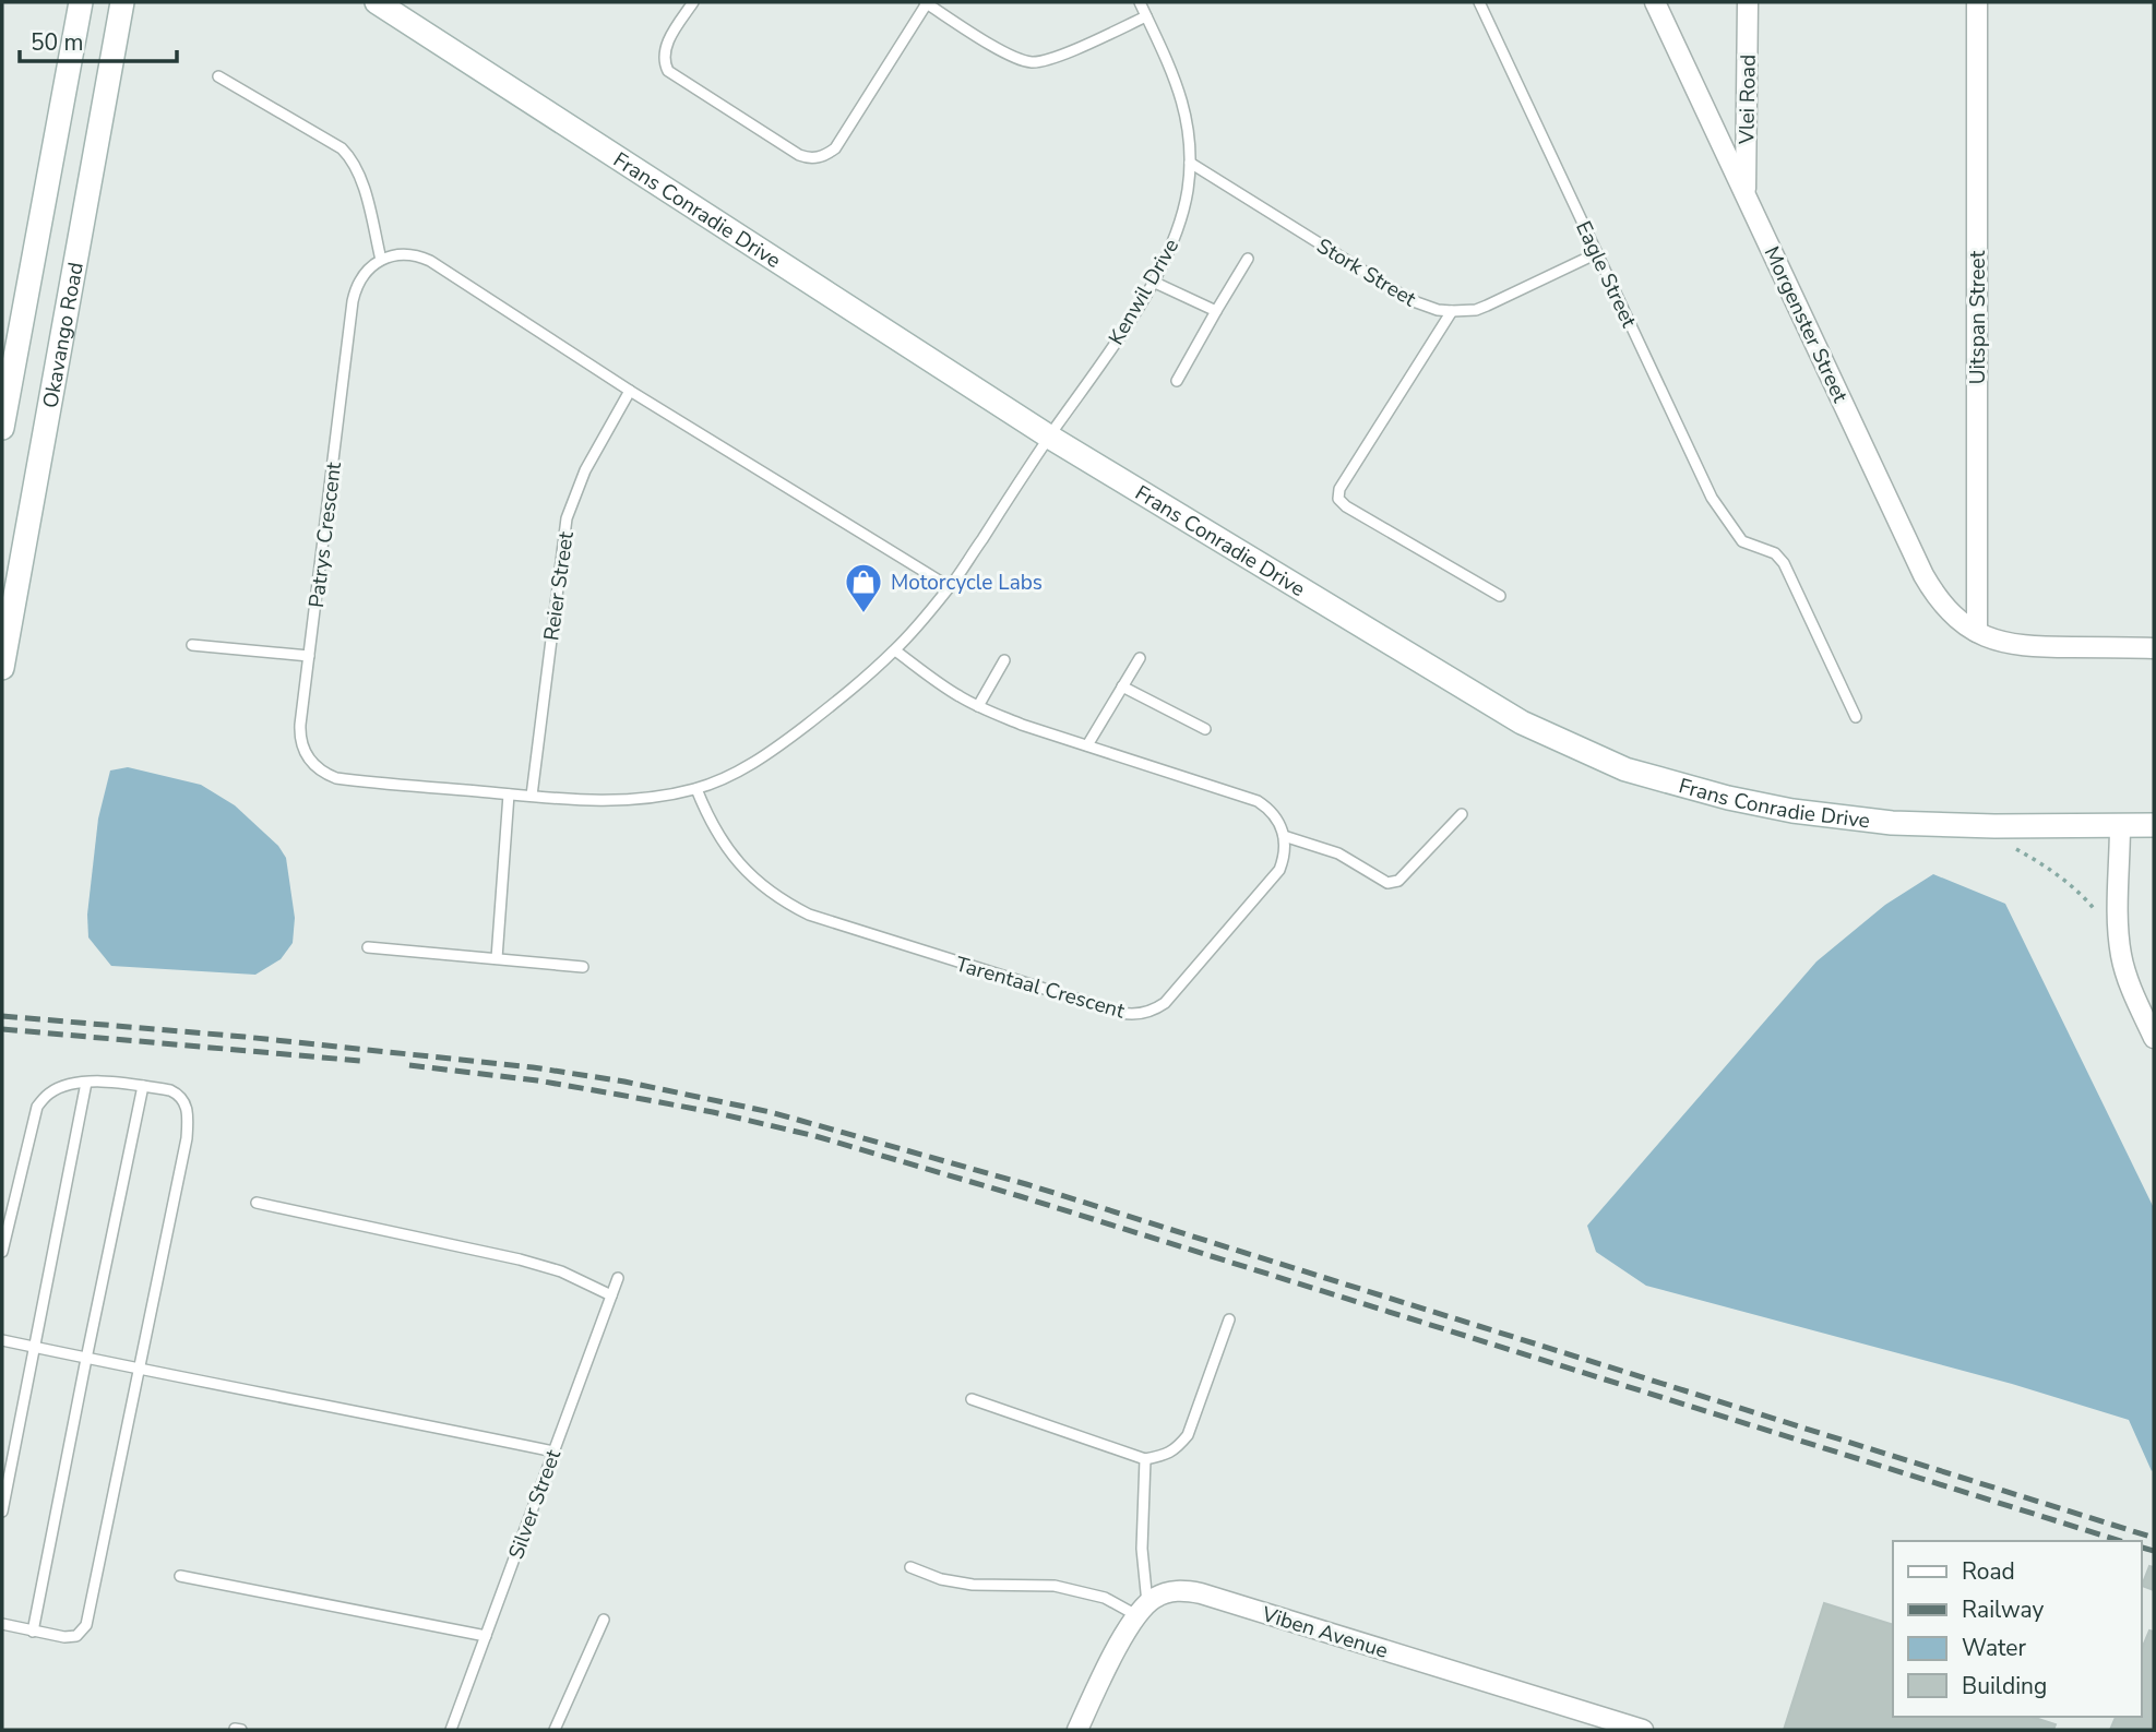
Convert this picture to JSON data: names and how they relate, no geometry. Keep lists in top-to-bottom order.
{
  "streets": {
    "street": [
      "Vlei Road",
      "Frans Conradie Drive",
      "Uitspan Street",
      "Morgenster Street",
      "Okavango Road",
      "Viben Avenue"
    ],
    "lane": [
      "Stork Street",
      "Eagle Street",
      "Kenwil Drive",
      "Patrys Crescent",
      "Reier Street",
      "Tarentaal Crescent",
      "Silver Street"
    ]
  },
  "crossings": [
    ["Vlei Road", "Morgenster Street"],
    ["Frans Conradie Drive", "Kenwil Drive"],
    ["Frans Conradie Drive", "Patrys Crescent"],
    ["Stork Street", "Eagle Street"],
    ["Stork Street", "Kenwil Drive"],
    ["Kenwil Drive", "Patrys Crescent"],
    ["Uitspan Street", "Morgenster Street"],
    ["Patrys Crescent", "Reier Street"],
    ["Patrys Crescent", "Tarentaal Crescent"]
  ],
  "places": {
    "shop": ["Motorcycle Labs"]
  },
  "legend": [
    "Road",
    "Railway",
    "Water",
    "Building"
  ],
  "scale_bar": "50 m"
}
